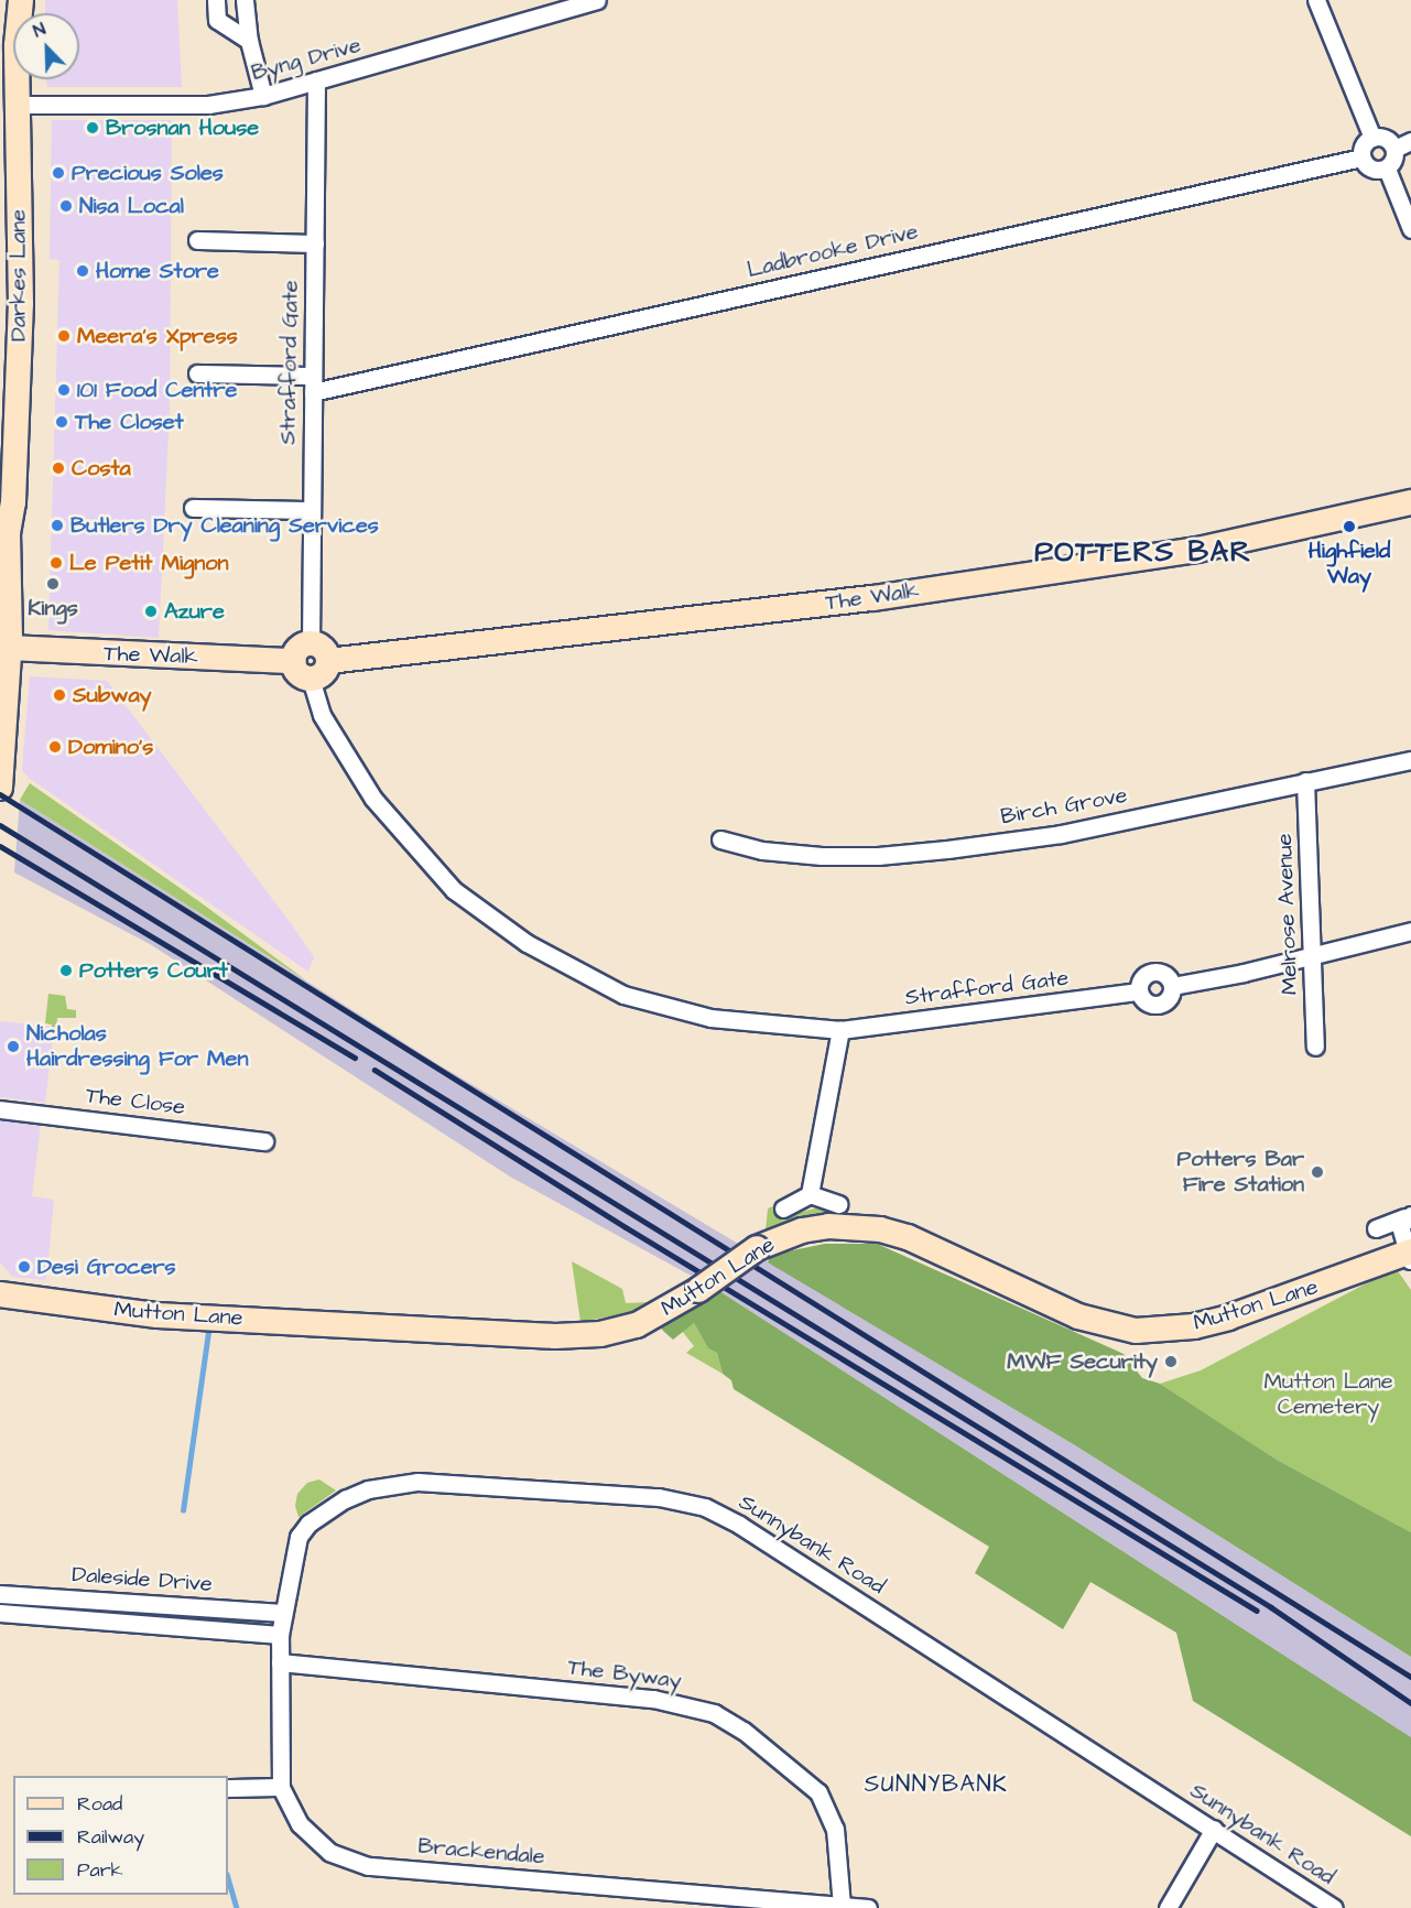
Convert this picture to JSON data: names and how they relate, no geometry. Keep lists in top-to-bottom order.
{
  "streets": {
    "street": [
      "Byng Drive",
      "Ladbrooke Drive",
      "Darkes Lane",
      "Strafford Gate",
      "The Walk",
      "Birch Grove",
      "Melrose Avenue",
      "The Close",
      "Mutton Lane",
      "Sunnybank Road",
      "Daleside Drive",
      "The Byway",
      "Brackendale"
    ]
  },
  "crossings": [
    ["Byng Drive", "Darkes Lane"],
    ["Byng Drive", "Strafford Gate"],
    ["Ladbrooke Drive", "Strafford Gate"],
    ["Darkes Lane", "The Walk"],
    ["Strafford Gate", "The Walk"],
    ["Strafford Gate", "Melrose Avenue"],
    ["Birch Grove", "Melrose Avenue"],
    ["Sunnybank Road", "Daleside Drive"],
    ["Sunnybank Road", "Brackendale"],
    ["Daleside Drive", "Brackendale"],
    ["The Byway", "Brackendale"]
  ],
  "districts": ["POTTERS BAR", "SUNNYBANK"],
  "parks": ["Mutton Lane Cemetery"],
  "places": [
    "Brosnan House",
    "Precious Soles",
    "Nisa Local",
    "Home Store",
    "Meera's Xpress",
    "101 Food Centre",
    "The Closet",
    "Costa",
    "Butlers Dry Cleaning Services",
    "Highfield Way",
    "Le Petit Mignon",
    "Kings",
    "Azure",
    "Subway",
    "Domino's",
    "Potters Court",
    "Nicholas Hairdressing For Men",
    "Potters Bar Fire Station",
    "Desi Grocers",
    "MWF Security"
  ],
  "legend": ["Road", "Railway", "Park"],
  "north": "top left"
}
